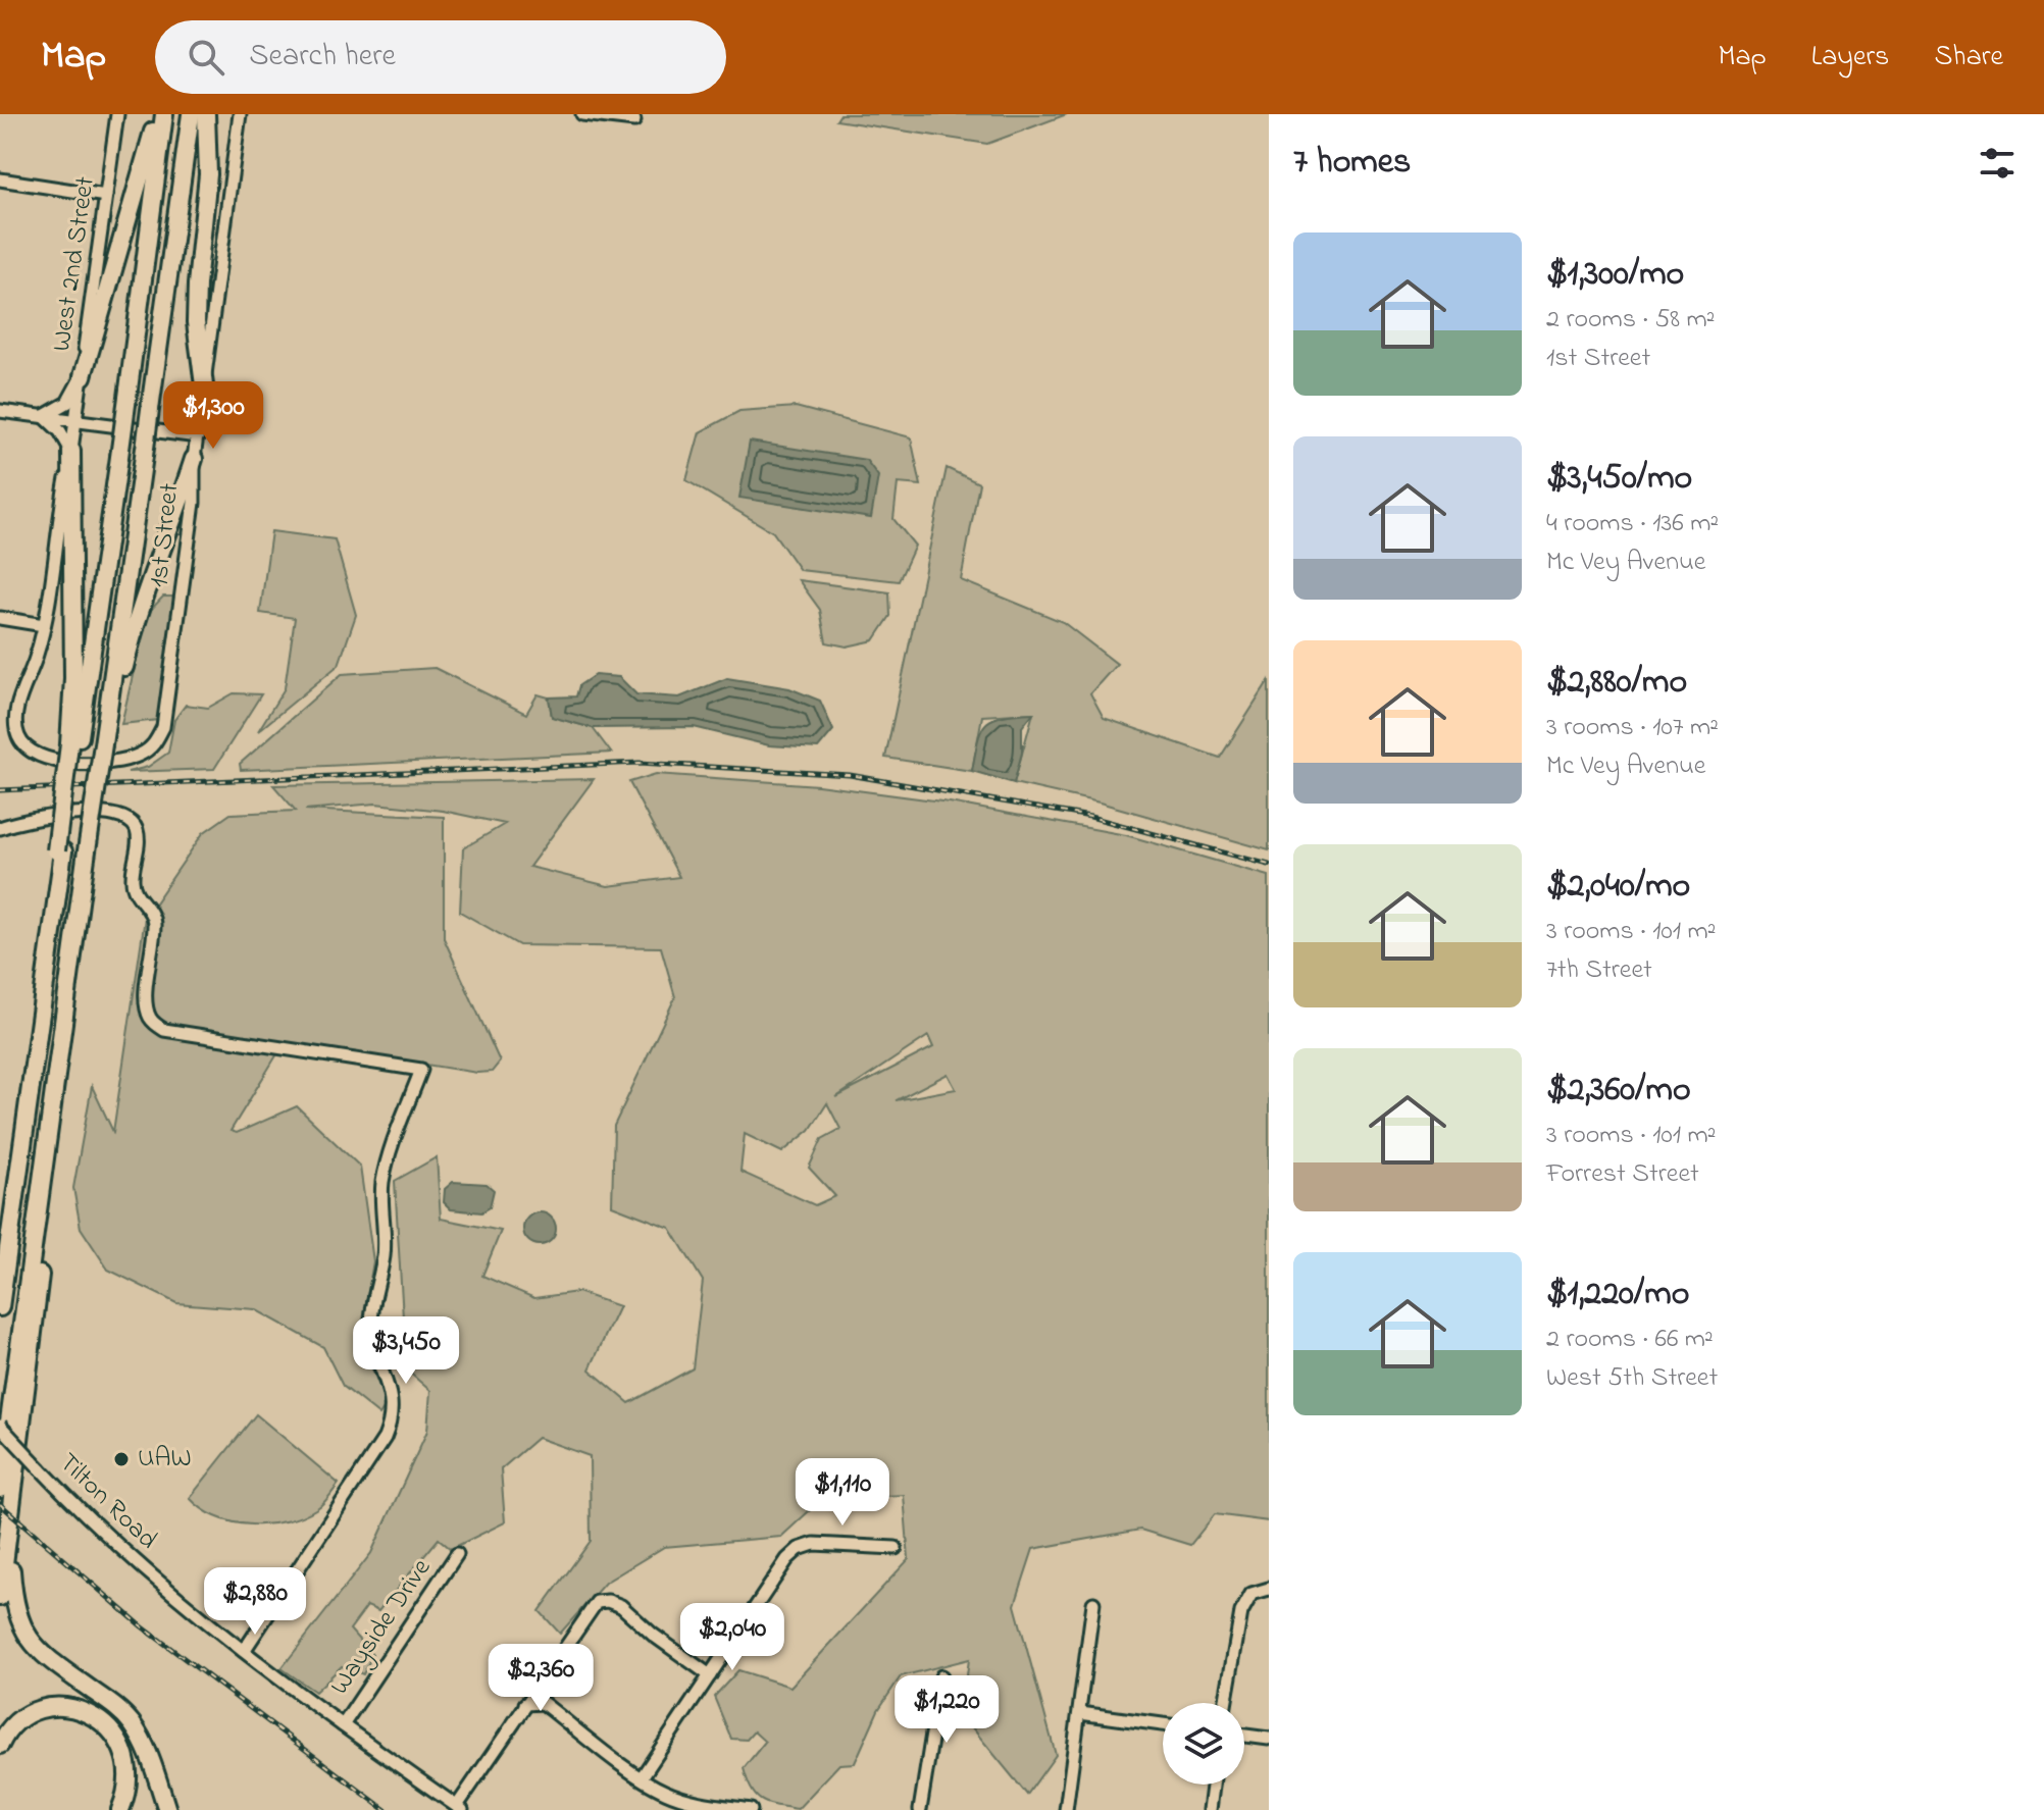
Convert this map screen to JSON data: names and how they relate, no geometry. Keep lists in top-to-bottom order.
{
  "streets": {
    "street": [
      "West 2nd Street",
      "1st Street",
      "Tilton Road",
      "Wayside Drive"
    ]
  },
  "crossings": [
    ["West 2nd Street", "1st Street"],
    ["Tilton Road", "Wayside Drive"]
  ],
  "places": ["UAW"],
  "page": {
    "header": "Map",
    "search": "Search here",
    "nav": ["Map", "Layers", "Share"],
    "heading": "7 homes",
    "list": [
      {
        "name": "$1,300/mo",
        "note": "2 rooms · 58 m² · 1st Street"
      },
      {
        "name": "$3,450/mo",
        "note": "4 rooms · 136 m² · Mc Vey Avenue"
      },
      {
        "name": "$2,880/mo",
        "note": "3 rooms · 107 m² · Mc Vey Avenue"
      },
      {
        "name": "$2,040/mo",
        "note": "3 rooms · 101 m² · 7th Street"
      },
      {
        "name": "$2,360/mo",
        "note": "3 rooms · 101 m² · Forrest Street"
      },
      {
        "name": "$1,220/mo",
        "note": "2 rooms · 66 m² · West 5th Street"
      }
    ],
    "price": [
      "$1,300",
      "$3,450",
      "$1,110",
      "$2,880",
      "$2,040",
      "$2,360",
      "$1,220"
    ]
  }
}
